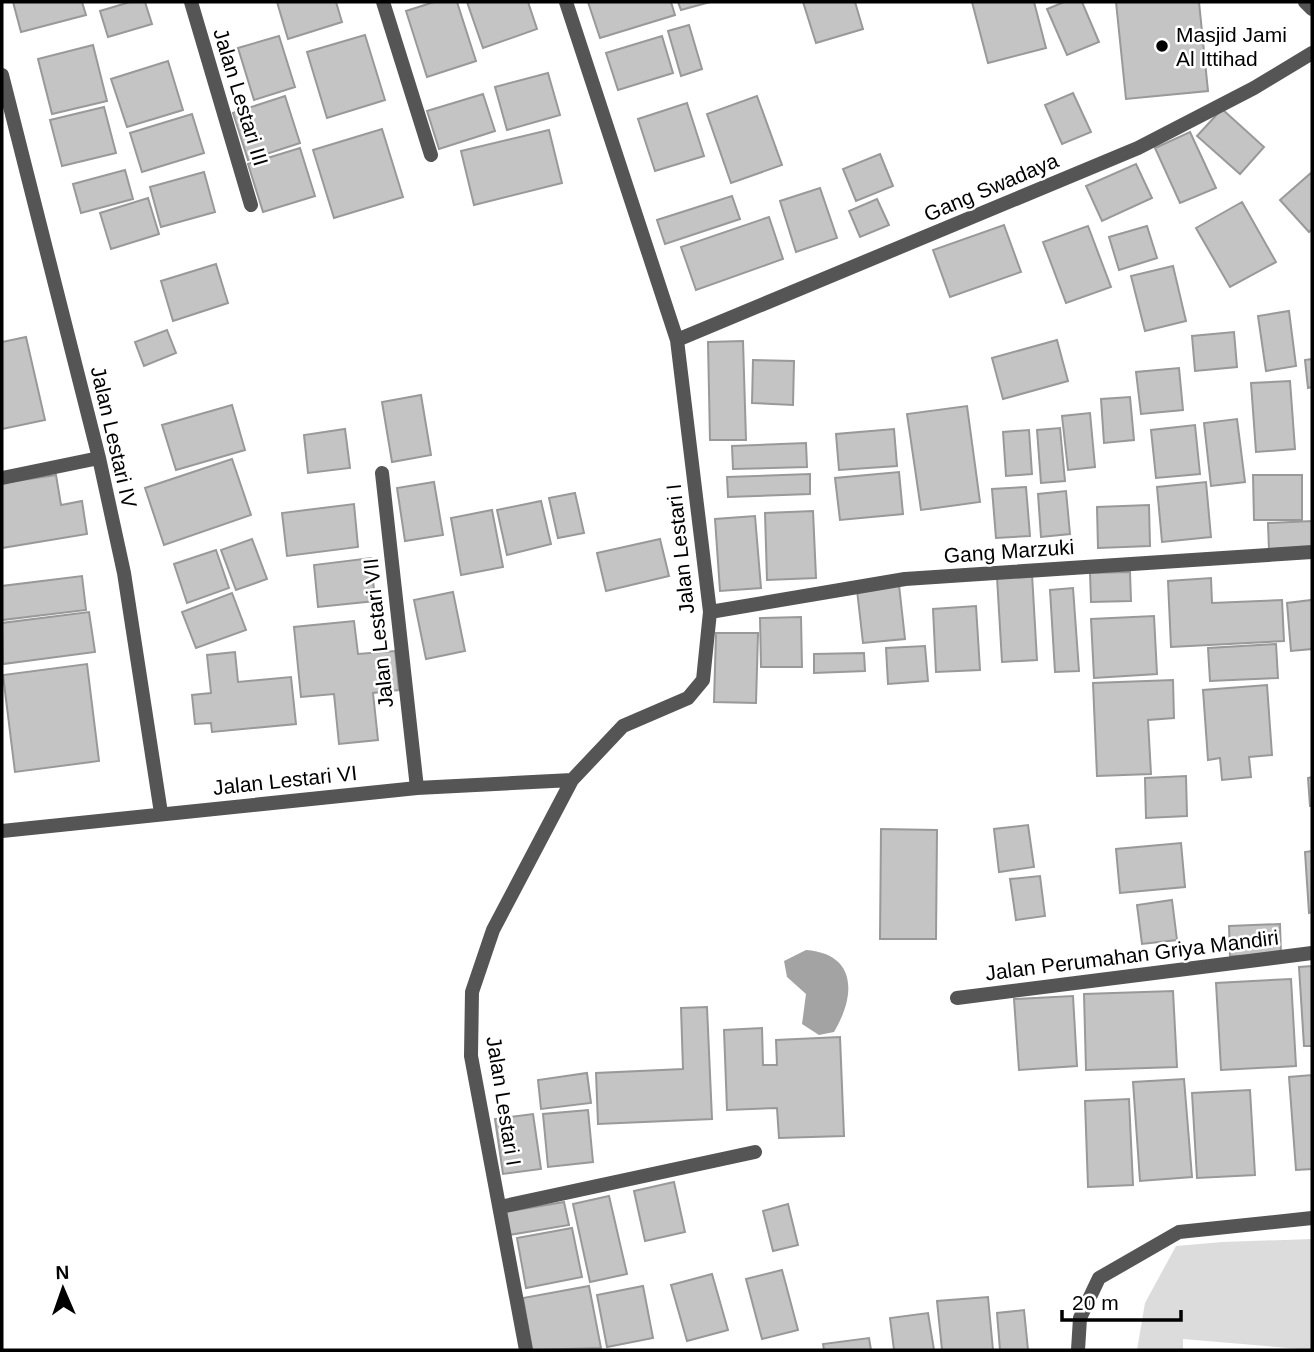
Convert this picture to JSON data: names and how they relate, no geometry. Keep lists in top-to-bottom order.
{
  "streets": {
    "street": [
      "Jalan Lestari III",
      "Gang Swadaya",
      "Jalan Lestari IV",
      "Jalan Lestari I",
      "Gang Marzuki",
      "Jalan Lestari VII",
      "Jalan Lestari VI",
      "Jalan Perumahan Griya Mandiri"
    ]
  },
  "crossings": [
    ["Gang Swadaya", "Jalan Lestari I"],
    ["Jalan Lestari IV", "Jalan Lestari VI"],
    ["Jalan Lestari I", "Gang Marzuki"],
    ["Jalan Lestari I", "Jalan Lestari VI"],
    ["Jalan Lestari VII", "Jalan Lestari VI"]
  ],
  "places": ["Masjid Jami Al Ittihad"],
  "scale_bar": "20 m",
  "north": "top"
}
